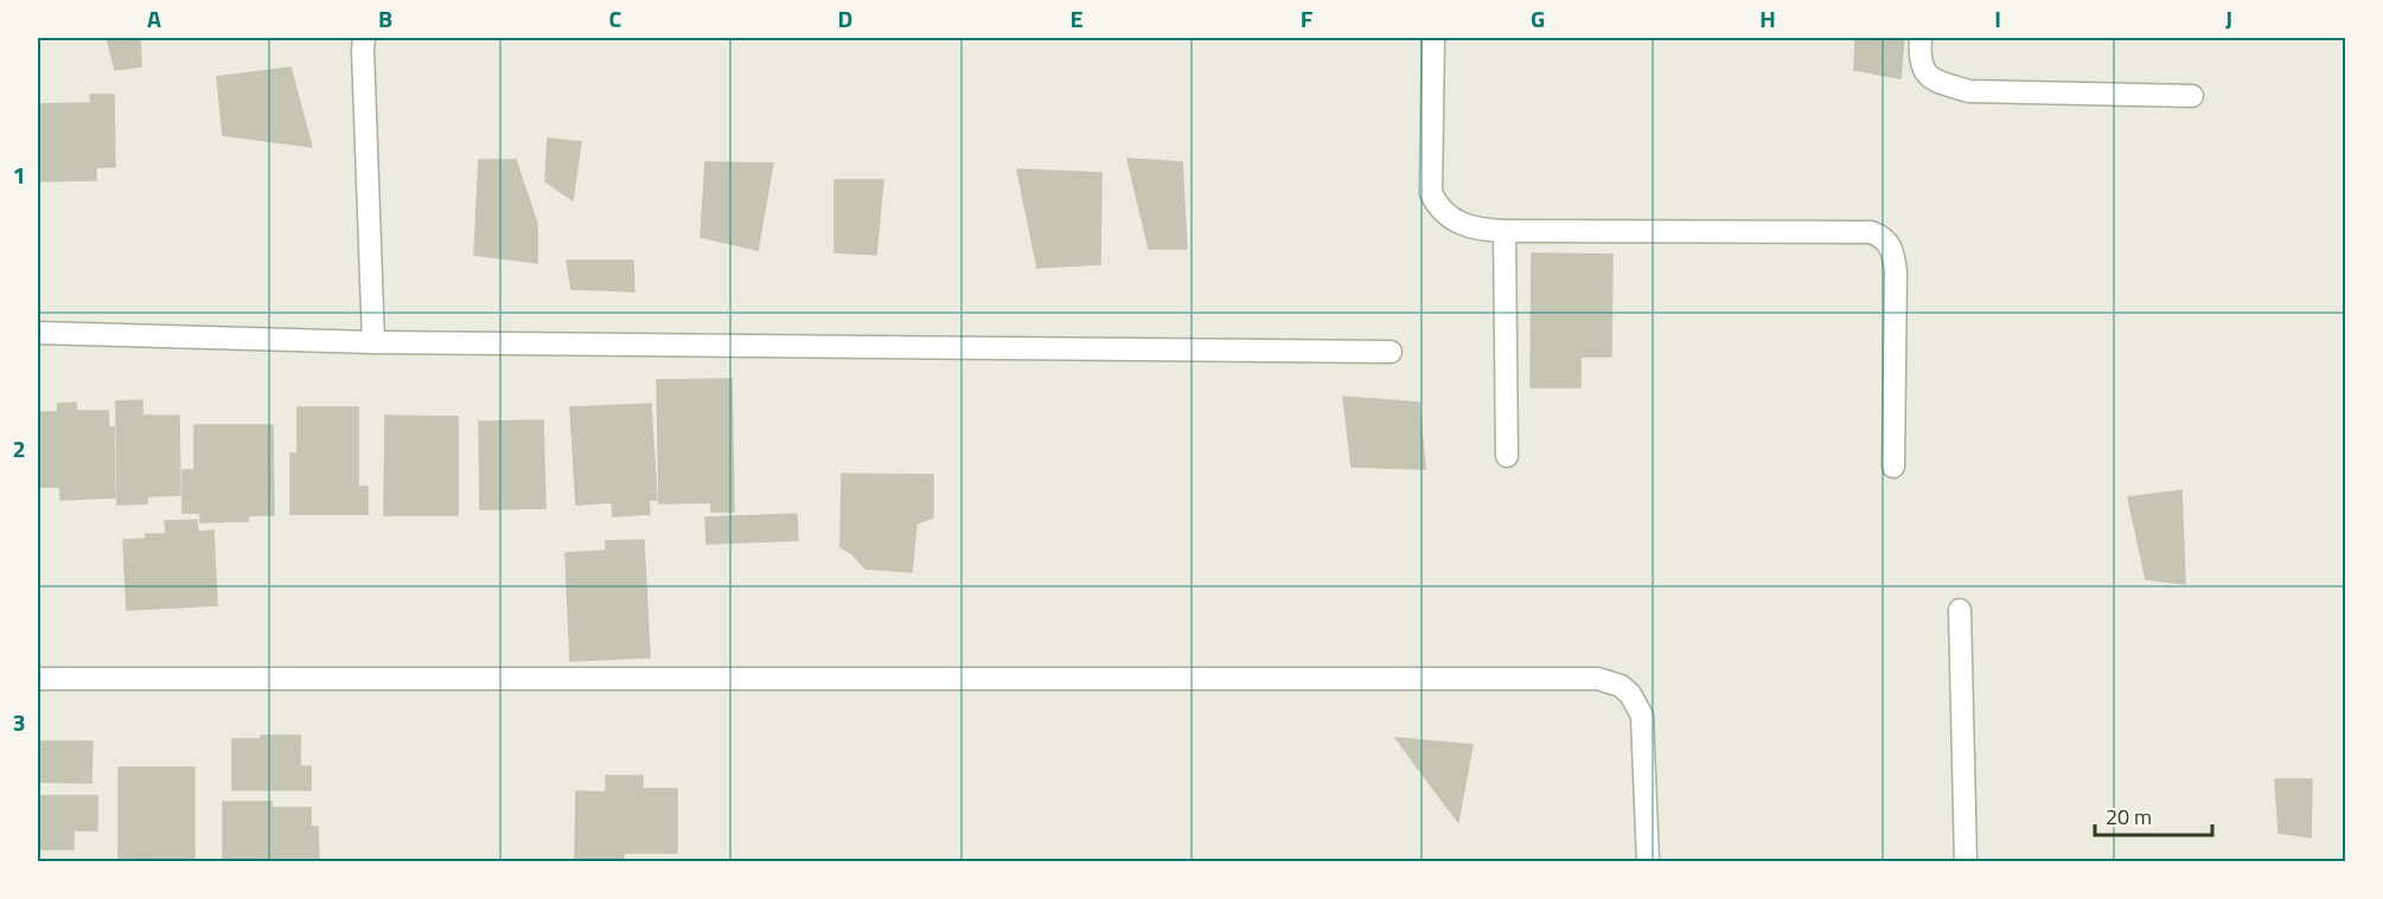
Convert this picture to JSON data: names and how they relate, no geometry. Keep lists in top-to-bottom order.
{
  "scale_bar": "20 m",
  "grid": {
    "columns": [
      "A",
      "B",
      "C",
      "D",
      "E",
      "F",
      "G",
      "H",
      "I",
      "J"
    ],
    "rows": ["1", "2", "3"]
  }
}
